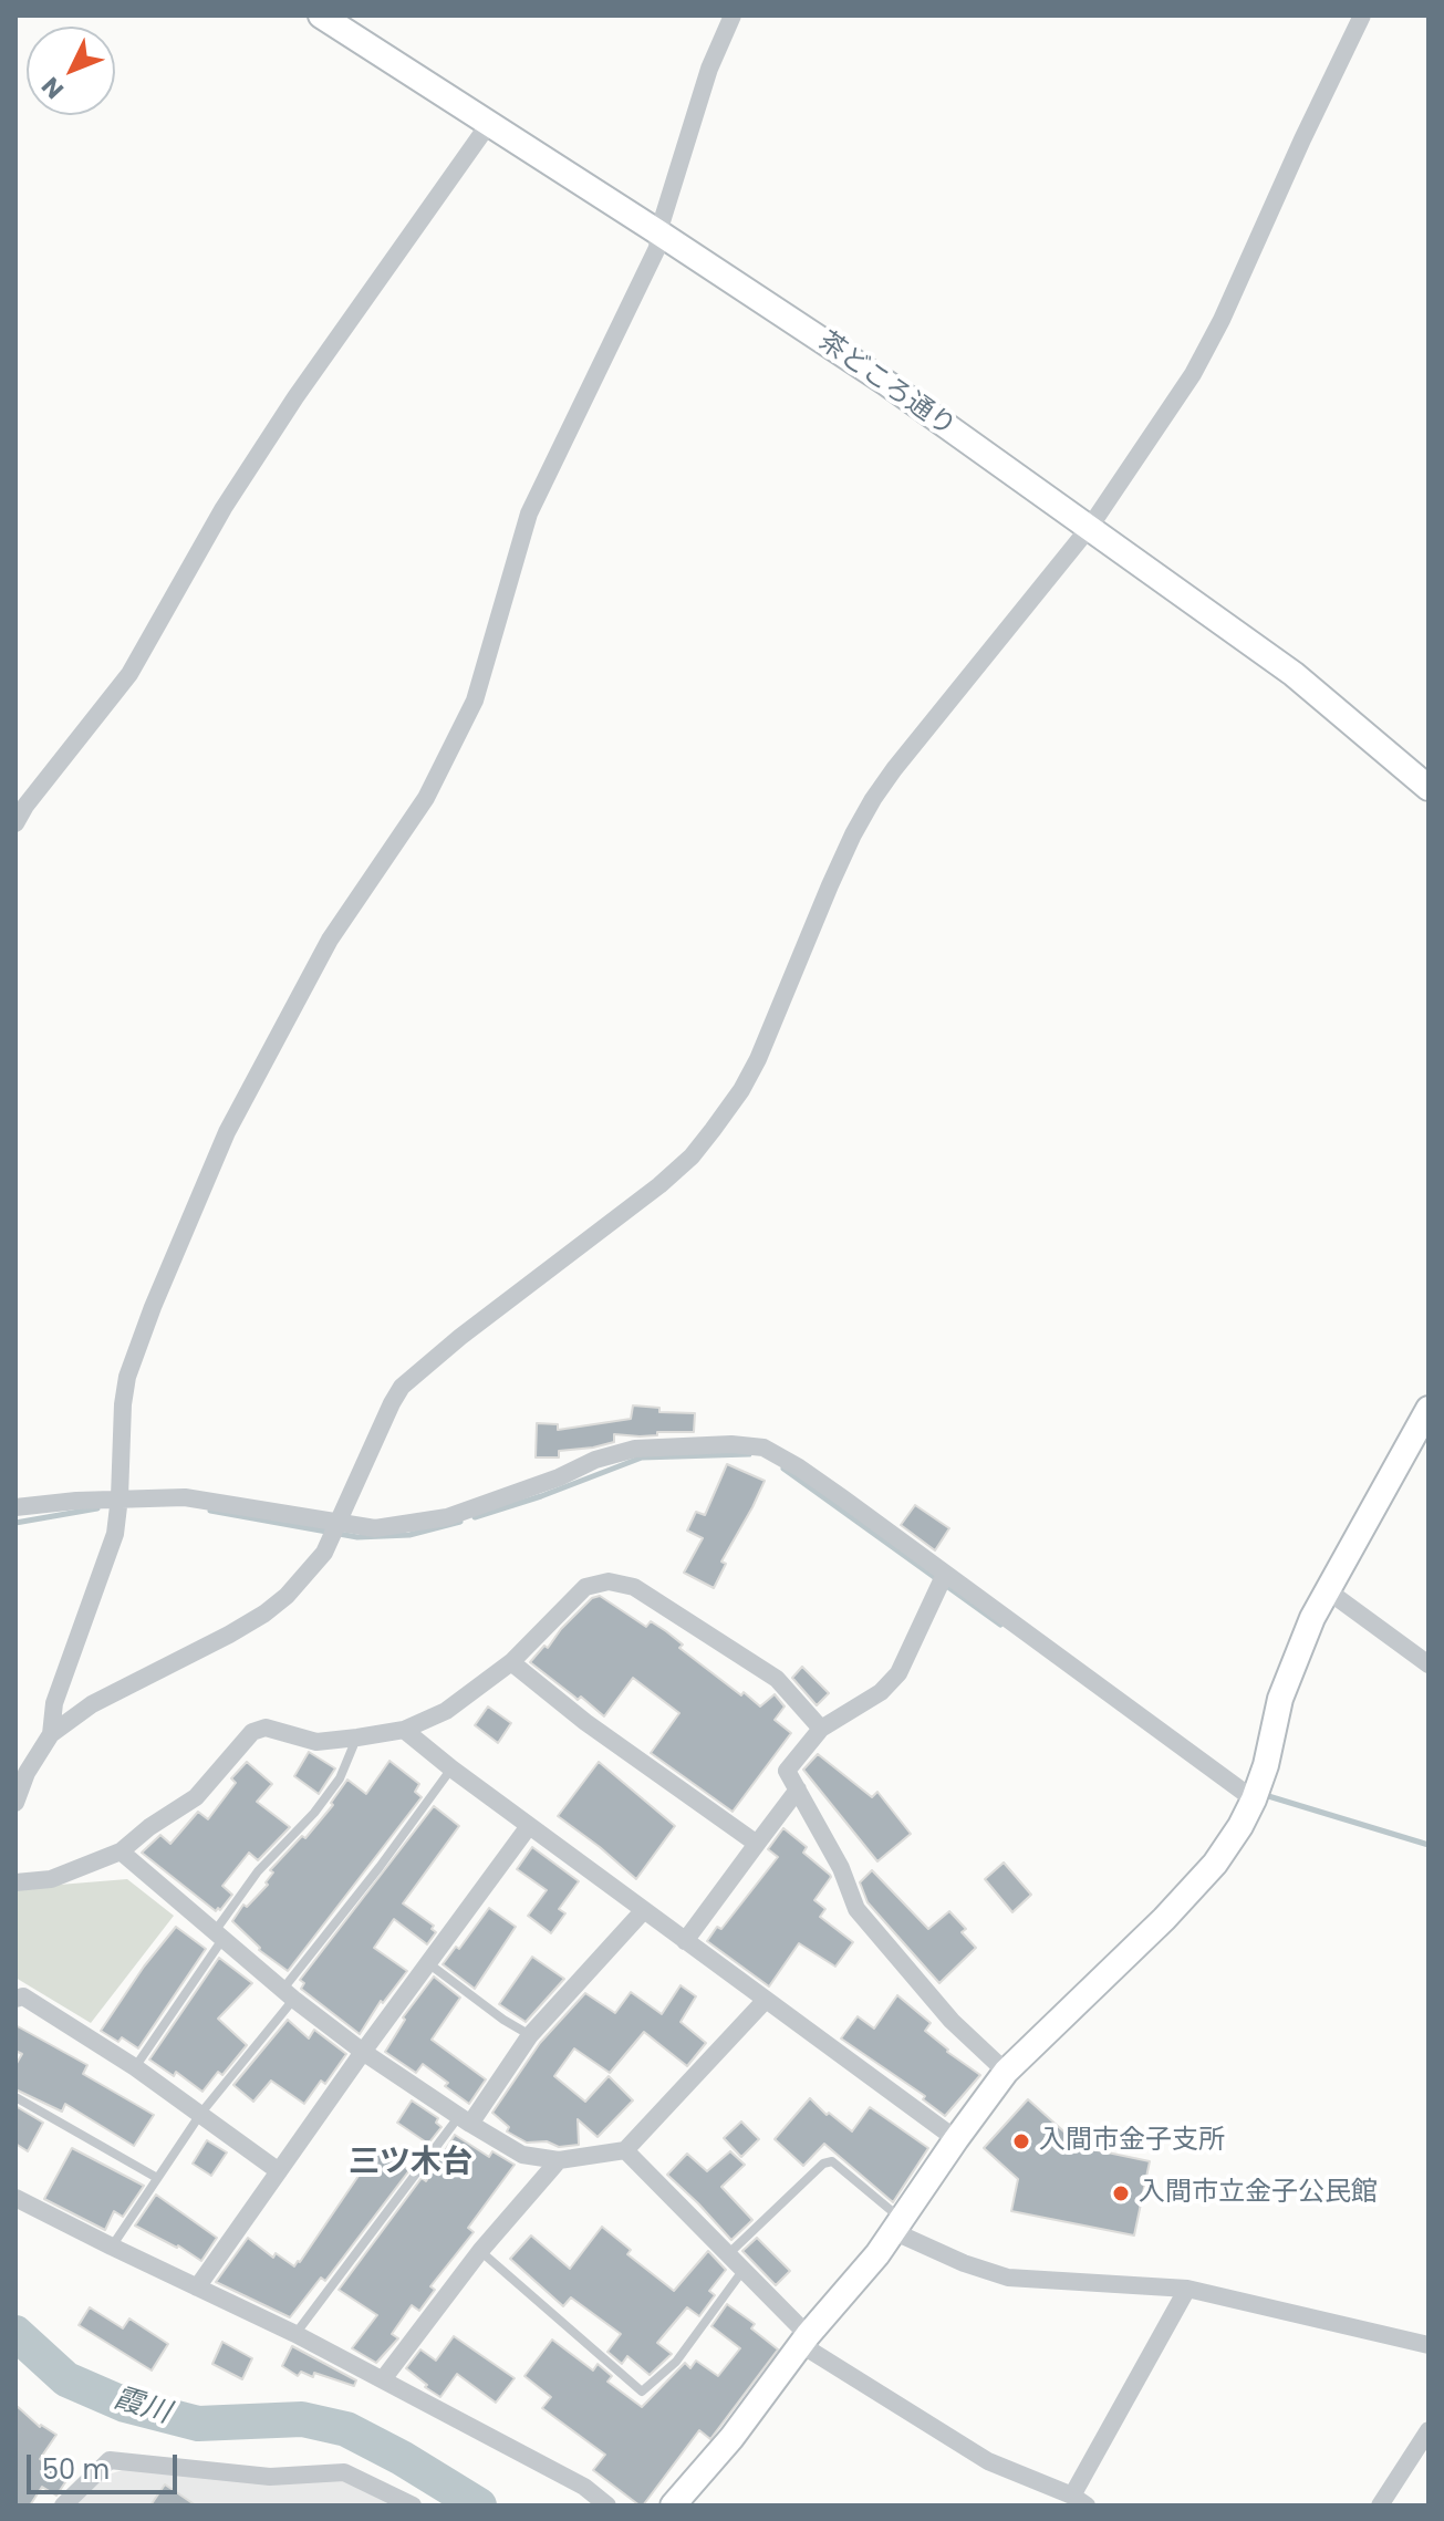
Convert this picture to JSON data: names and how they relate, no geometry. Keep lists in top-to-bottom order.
{
  "streets": {
    "street": ["茶どころ通り"]
  },
  "districts": ["三ツ木台"],
  "water": ["霞川"],
  "places": ["入間市金子支所", "入間市立金子公民館"],
  "scale_bar": "50 m",
  "north": "bottom left"
}
